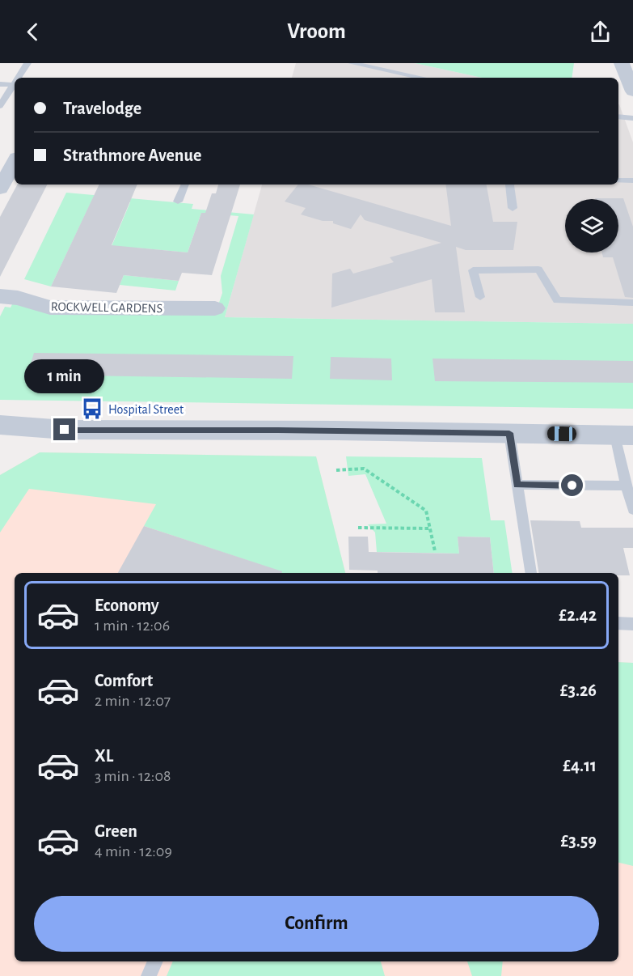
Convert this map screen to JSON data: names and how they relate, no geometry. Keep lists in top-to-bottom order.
{
  "streets": {
    "street": ["ROCKWELL GARDENS"]
  },
  "places": {
    "bus stop": ["Hospital Street"]
  },
  "page": {
    "header": "Vroom",
    "banner": ["Travelodge", "Strathmore Avenue"],
    "bubble": "1 min",
    "list": [
      {
        "name": "Economy",
        "note": "1 min · 12:06",
        "value": "£2.42"
      },
      {
        "name": "Comfort",
        "note": "2 min · 12:07",
        "value": "£3.26"
      },
      {
        "name": "XL",
        "note": "3 min · 12:08",
        "value": "£4.11"
      },
      {
        "name": "Green",
        "note": "4 min · 12:09",
        "value": "£3.59"
      }
    ],
    "buttons": "Confirm"
  }
}
